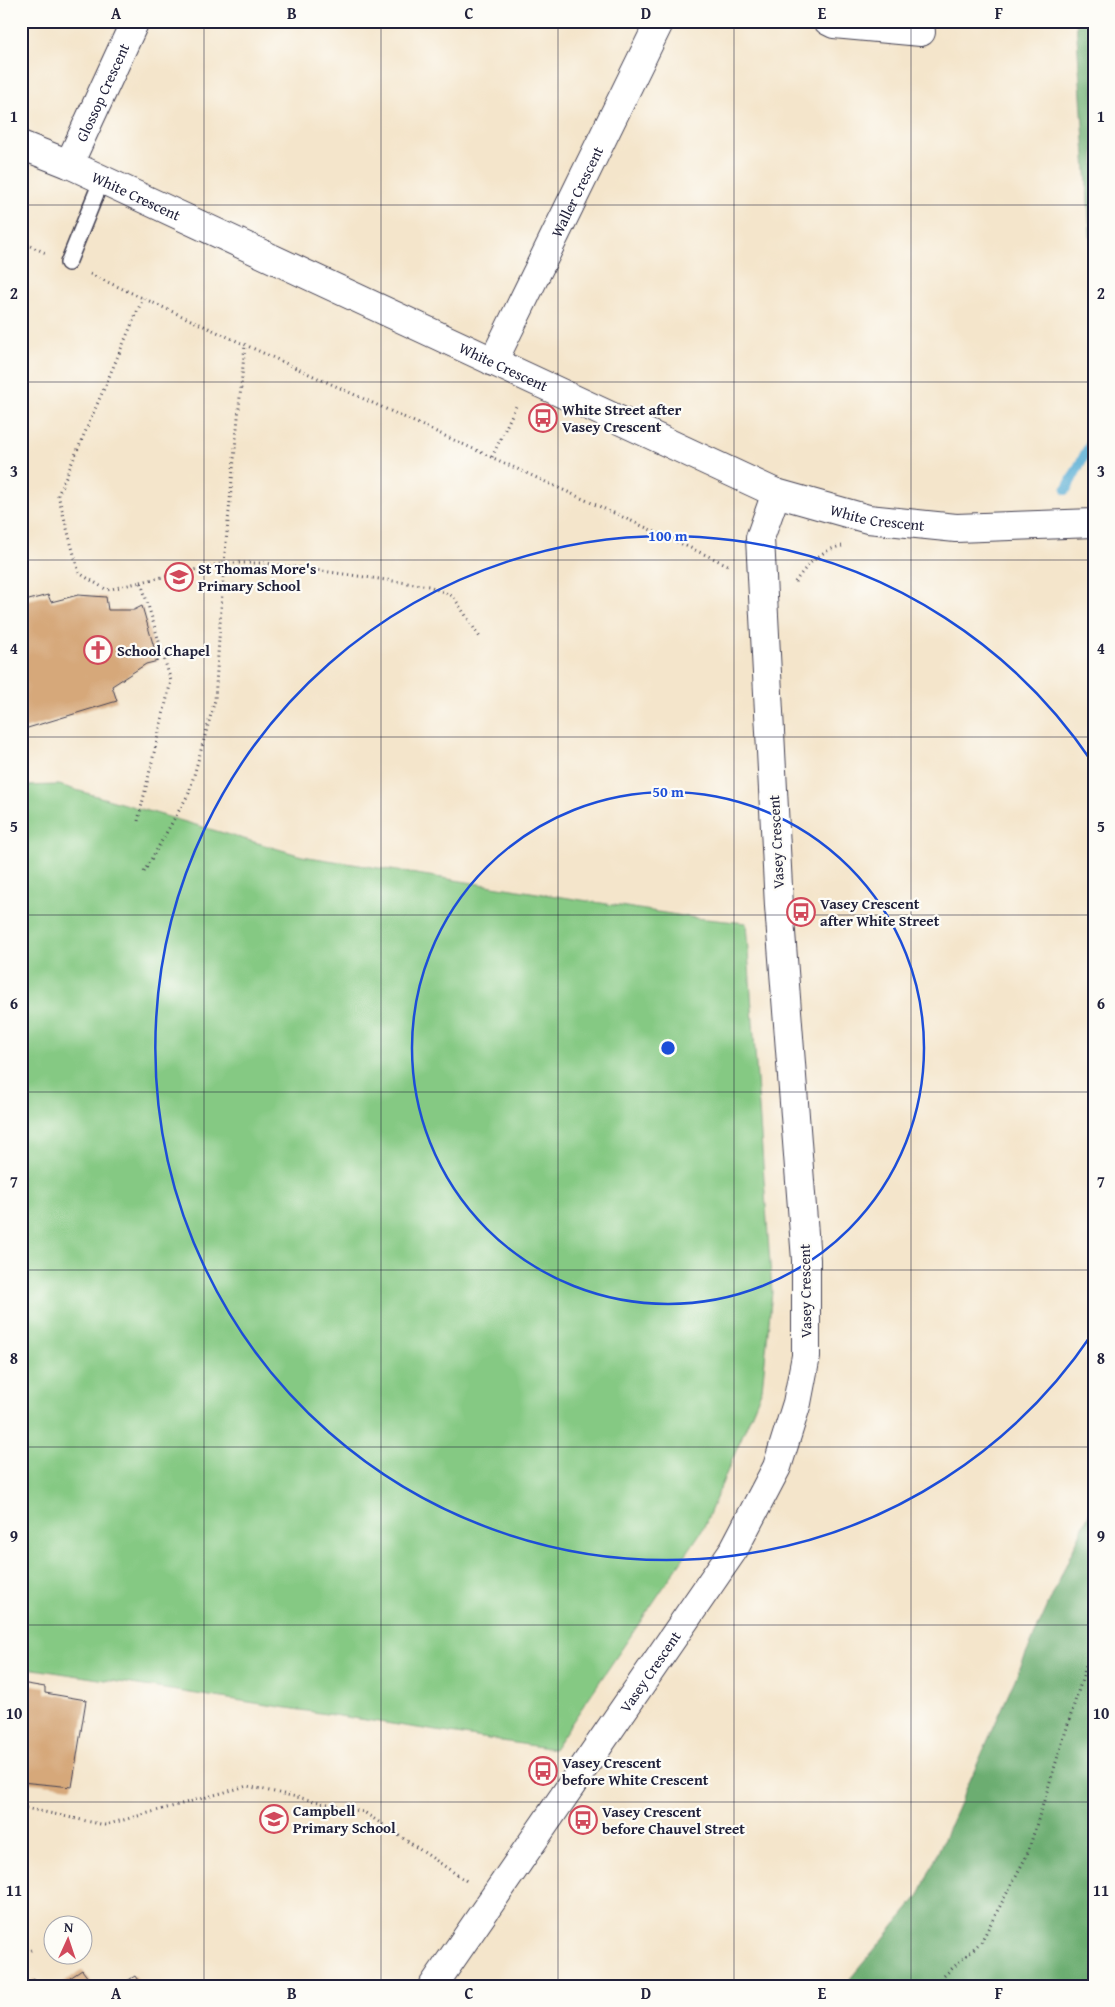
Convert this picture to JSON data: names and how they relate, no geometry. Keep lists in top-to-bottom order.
{
  "streets": {
    "street": [
      "Glossop Crescent",
      "Waller Crescent",
      "White Crescent",
      "Vasey Crescent"
    ]
  },
  "crossings": [
    ["Glossop Crescent", "White Crescent"],
    ["Waller Crescent", "White Crescent"],
    ["White Crescent", "Vasey Crescent"]
  ],
  "places": {
    "bus stop": [
      "White Street after Vasey Crescent",
      "Vasey Crescent after White Street",
      "Vasey Crescent before White Crescent",
      "Vasey Crescent before Chauvel Street"
    ],
    "school or university": ["St Thomas More's Primary School", "Campbell Primary School"],
    "church": ["School Chapel"]
  },
  "north": "top",
  "grid": {
    "columns": [
      "A",
      "B",
      "C",
      "D",
      "E",
      "F"
    ],
    "rows": [
      "1",
      "2",
      "3",
      "4",
      "5",
      "6",
      "7",
      "8",
      "9",
      "10",
      "11"
    ]
  },
  "rings": ["100 m", "50 m"]
}
